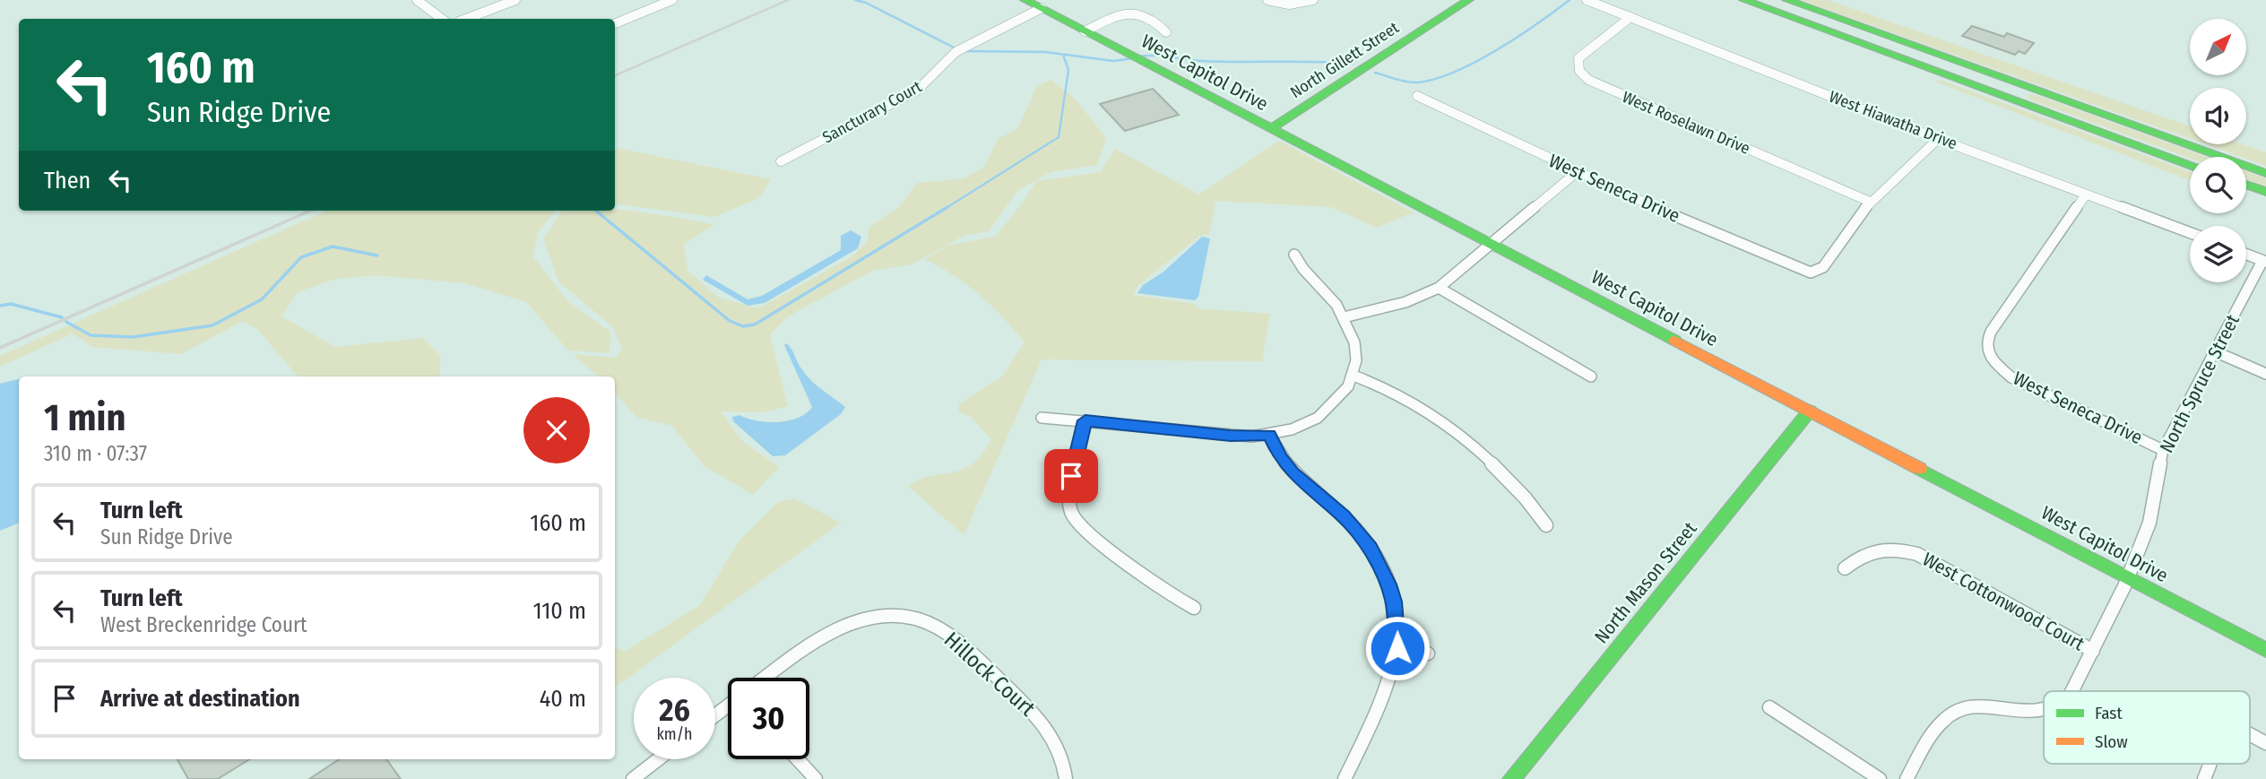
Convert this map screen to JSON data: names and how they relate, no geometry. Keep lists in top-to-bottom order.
{
  "streets": {
    "main road": ["North Gillett Street", "West Capitol Drive", "North Mason Street"],
    "street": [
      "Sancturary Court",
      "West Hiawatha Drive",
      "West Roselawn Drive",
      "West Seneca Drive",
      "North Spruce Street",
      "West Cottonwood Court",
      "Hillock Court"
    ]
  },
  "crossings": [
    ["North Gillett Street", "West Capitol Drive"],
    ["West Capitol Drive", "Sancturary Court"],
    ["West Capitol Drive", "North Spruce Street"],
    ["West Capitol Drive", "North Mason Street"],
    ["West Hiawatha Drive", "West Roselawn Drive"],
    ["West Hiawatha Drive", "West Seneca Drive"],
    ["West Roselawn Drive", "West Seneca Drive"],
    ["West Seneca Drive", "North Spruce Street"],
    ["North Spruce Street", "West Cottonwood Court"]
  ],
  "legend": ["Fast", "Slow"],
  "north": "top right",
  "page": {
    "turn": ["160 m", "Sun Ridge Drive"],
    "then": "Then",
    "heading": ["1 min", "310 m · 07:37"],
    "list": [
      {
        "name": "Turn left",
        "note": "Sun Ridge Drive",
        "value": "160 m"
      },
      {
        "name": "Turn left",
        "note": "West Breckenridge Court",
        "value": "110 m"
      },
      {
        "name": "Arrive at destination",
        "value": "40 m"
      }
    ],
    "speed": "26 km/h",
    "limit": "30"
  }
}
